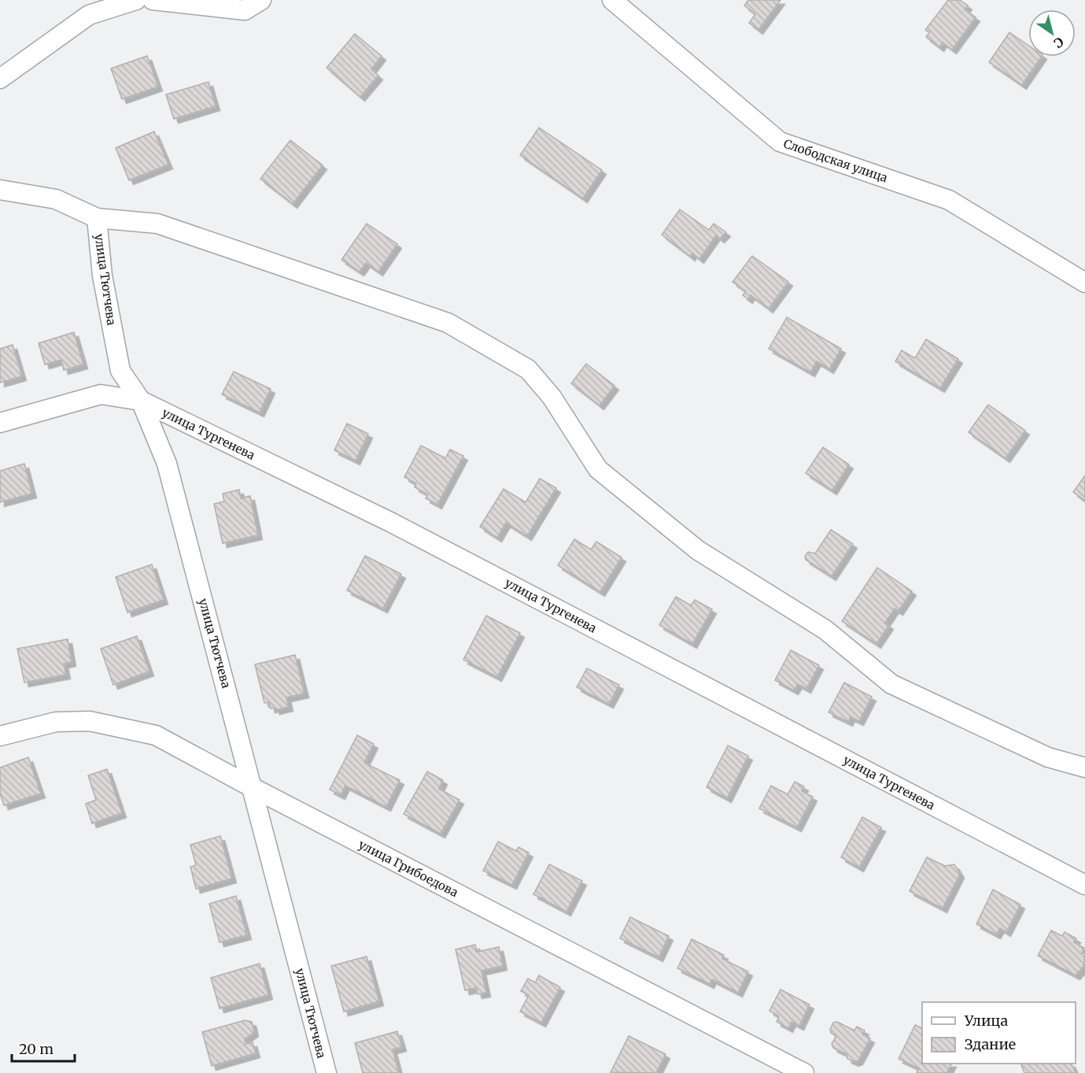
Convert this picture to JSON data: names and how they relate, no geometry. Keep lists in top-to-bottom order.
{
  "streets": {
    "street": [
      "Слободская улица",
      "улица Тютчева",
      "улица Тургенева",
      "улица Грибоедова"
    ]
  },
  "crossings": [
    ["улица Тютчева", "улица Тургенева"],
    ["улица Тютчева", "улица Грибоедова"]
  ],
  "legend": ["Улица", "Здание"],
  "scale_bar": "20 m",
  "north": "bottom right"
}
